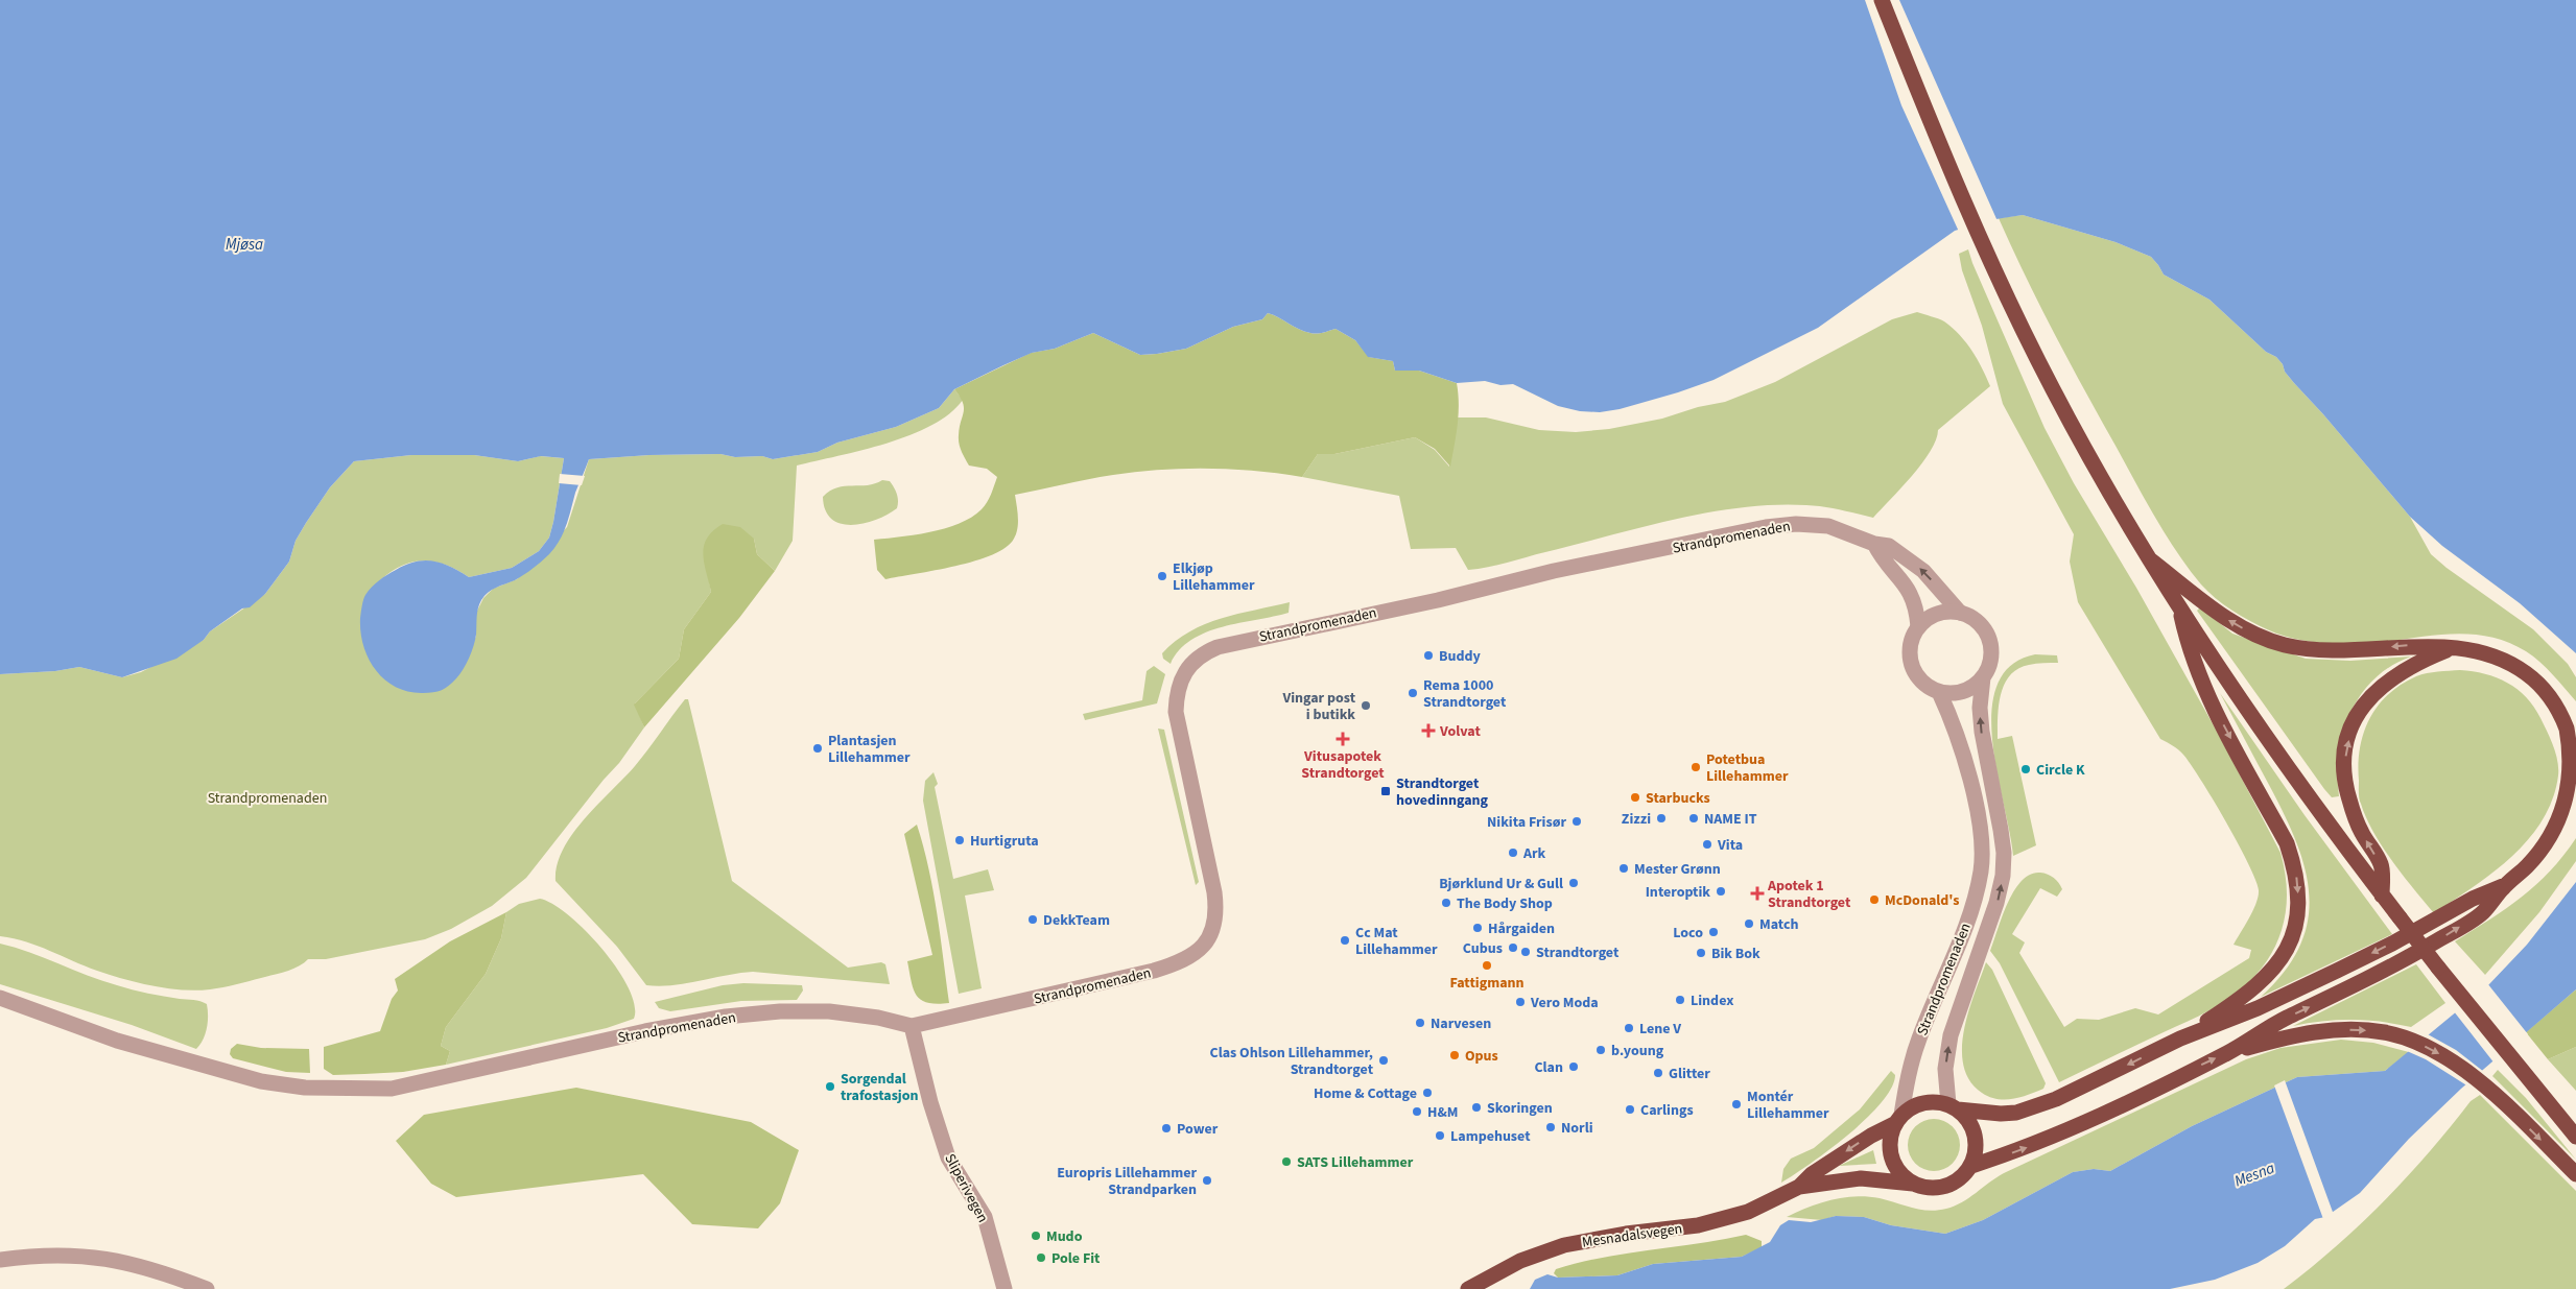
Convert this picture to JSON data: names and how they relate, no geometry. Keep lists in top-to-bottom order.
{
  "streets": {
    "highway": ["Mesnadalsvegen"],
    "street": ["Strandpromenaden", "Sliperivegen"]
  },
  "crossings": [
    ["Strandpromenaden", "Sliperivegen"],
    ["Strandpromenaden", "Mesnadalsvegen"]
  ],
  "water": ["Mjøsa", "Mesna"],
  "parks": ["Strandpromenaden"],
  "places": {
    "other": [
      "Elkjøp Lillehammer",
      "Buddy",
      "Rema 1000 Strandtorget",
      "Vingar post i butikk",
      "Plantasjen Lillehammer",
      "Potetbua Lillehammer",
      "Circle K",
      "Starbucks",
      "Zizzi",
      "NAME IT",
      "Nikita Frisør",
      "Hurtigruta",
      "Vita",
      "Ark",
      "Mester Grønn",
      "Bjørklund Ur & Gull",
      "Interoptik",
      "McDonald's",
      "The Body Shop",
      "DekkTeam",
      "Match",
      "Hårgaiden",
      "Loco",
      "Cc Mat Lillehammer",
      "Cubus",
      "Strandtorget",
      "Bik Bok",
      "Fattigmann",
      "Lindex",
      "Vero Moda",
      "Narvesen",
      "Lene V",
      "b.young",
      "Opus",
      "Clas Ohlson Lillehammer, Strandtorget",
      "Clan",
      "Glitter",
      "Sorgendal trafostasjon",
      "Home & Cottage",
      "Montér Lillehammer",
      "Skoringen",
      "Carlings",
      "H&M",
      "Norli",
      "Power",
      "Lampehuset",
      "SATS Lillehammer",
      "Europris Lillehammer Strandparken",
      "Mudo",
      "Pole Fit"
    ],
    "health": ["Volvat", "Vitusapotek Strandtorget", "Apotek 1 Strandtorget"],
    "transit": ["Strandtorget hovedinngang"]
  }
}
